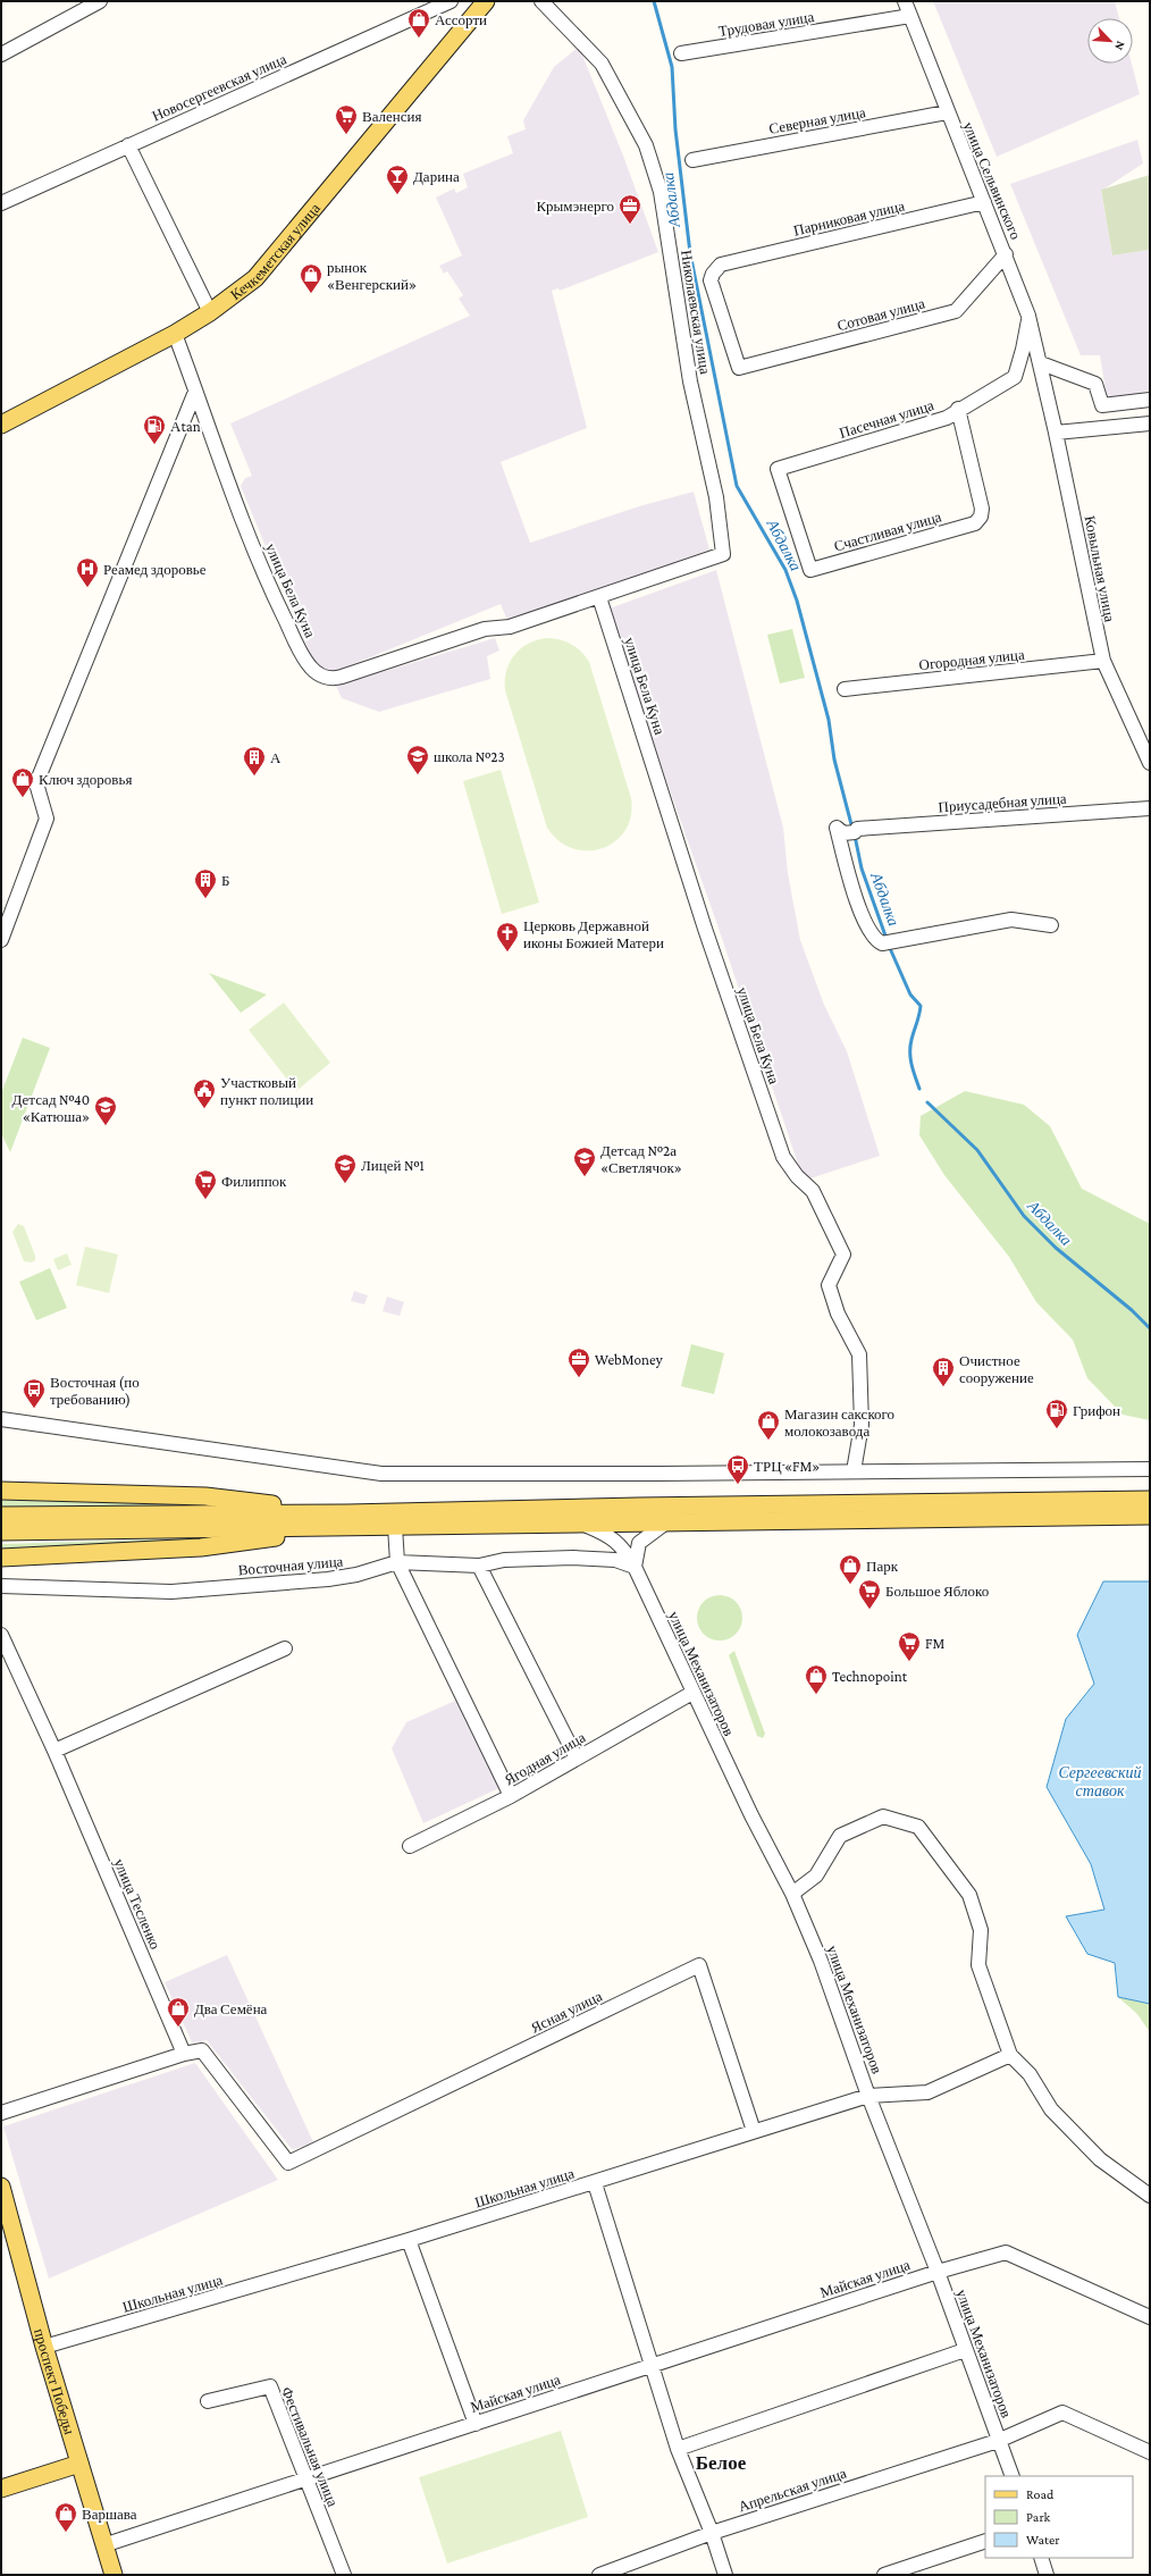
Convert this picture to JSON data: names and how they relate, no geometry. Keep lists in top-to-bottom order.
{
  "streets": {
    "main road": ["Кечкеметская улица", "проспект Победы"],
    "street": [
      "Трудовая улица",
      "Новосергеевская улица",
      "Северная улица",
      "улица Сельвинского",
      "Парниковая улица",
      "Николаевская улица",
      "Сотовая улица",
      "Пасечная улица",
      "Счастливая улица",
      "Ковыльная улица",
      "улица Бела Куна",
      "Огородная улица",
      "Приусадебная улица",
      "Восточная улица",
      "улица Механизаторов",
      "Ягодная улица",
      "улица Тесленко",
      "Ясная улица",
      "Школьная улица",
      "Майская улица",
      "Фестивальная улица",
      "Апрельская улица"
    ]
  },
  "crossings": [
    ["Трудовая улица", "улица Сельвинского"],
    ["Северная улица", "улица Сельвинского"],
    ["улица Сельвинского", "Парниковая улица"],
    ["улица Сельвинского", "Сотовая улица"],
    ["улица Сельвинского", "Пасечная улица"],
    ["улица Сельвинского", "Ковыльная улица"],
    ["Парниковая улица", "Сотовая улица"],
    ["Кечкеметская улица", "улица Бела Куна"],
    ["Николаевская улица", "улица Бела Куна"],
    ["Пасечная улица", "Счастливая улица"],
    ["Ковыльная улица", "Огородная улица"],
    ["Восточная улица", "улица Механизаторов"],
    ["улица Механизаторов", "Ягодная улица"],
    ["улица Механизаторов", "Школьная улица"],
    ["улица Механизаторов", "Майская улица"],
    ["улица Механизаторов", "Апрельская улица"],
    ["улица Тесленко", "Ясная улица"],
    ["Ясная улица", "Школьная улица"],
    ["Школьная улица", "проспект Победы"],
    ["Майская улица", "проспект Победы"],
    ["Майская улица", "Фестивальная улица"]
  ],
  "districts": ["Белое"],
  "water": ["Абдалка", "Сергеевский ставок"],
  "places": {
    "shop": [
      "Ассорти",
      "рынок «Венгерский»",
      "Ключ здоровья",
      "Магазин сакского молокозавода",
      "Парк",
      "Technopoint",
      "Два Семёна",
      "Варшава"
    ],
    "supermarket": [
      "Валенсия",
      "Филиппок",
      "Большое Яблоко",
      "FM"
    ],
    "bar": ["Дарина"],
    "office": ["Крымэнерго", "WebMoney"],
    "fuel station": ["Аtan", "Грифон"],
    "hospital": ["Реамед здоровье"],
    "school or university": [
      "школа №23",
      "Детсад №40 «Катюша»",
      "Детсад №2а «Светлячок»",
      "Лицей №1"
    ],
    "building": ["А", "Б", "Очистное сооружение"],
    "church": ["Церковь Державной иконы Божией Матери"],
    "public building": ["Участковый пункт полиции"],
    "bus stop": ["Восточная (по требованию)", "ТРЦ «FM»"]
  },
  "legend": ["Road", "Park", "Water"],
  "north": "bottom right"
}
